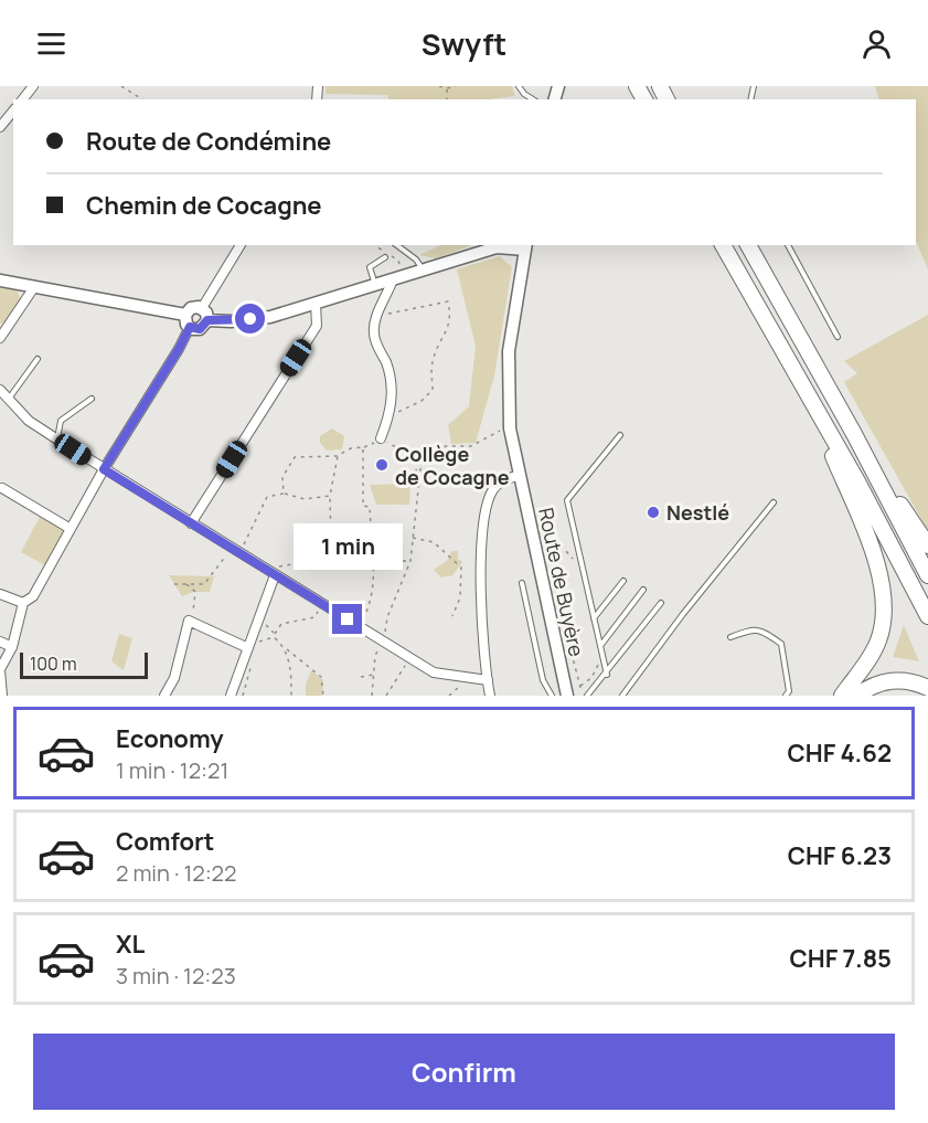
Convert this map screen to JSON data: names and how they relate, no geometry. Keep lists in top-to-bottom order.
{
  "streets": {
    "street": ["Route de Buyère"]
  },
  "places": ["Collège de Cocagne", "Nestlé"],
  "scale_bar": "100 m",
  "page": {
    "header": "Swyft",
    "banner": ["Route de Condémine", "Chemin de Cocagne"],
    "bubble": "1 min",
    "scale": "100 m",
    "list": [
      {
        "name": "Economy",
        "note": "1 min · 12:21",
        "value": "CHF 4.62"
      },
      {
        "name": "Comfort",
        "note": "2 min · 12:22",
        "value": "CHF 6.23"
      },
      {
        "name": "XL",
        "note": "3 min · 12:23",
        "value": "CHF 7.85"
      }
    ],
    "buttons": "Confirm"
  }
}
